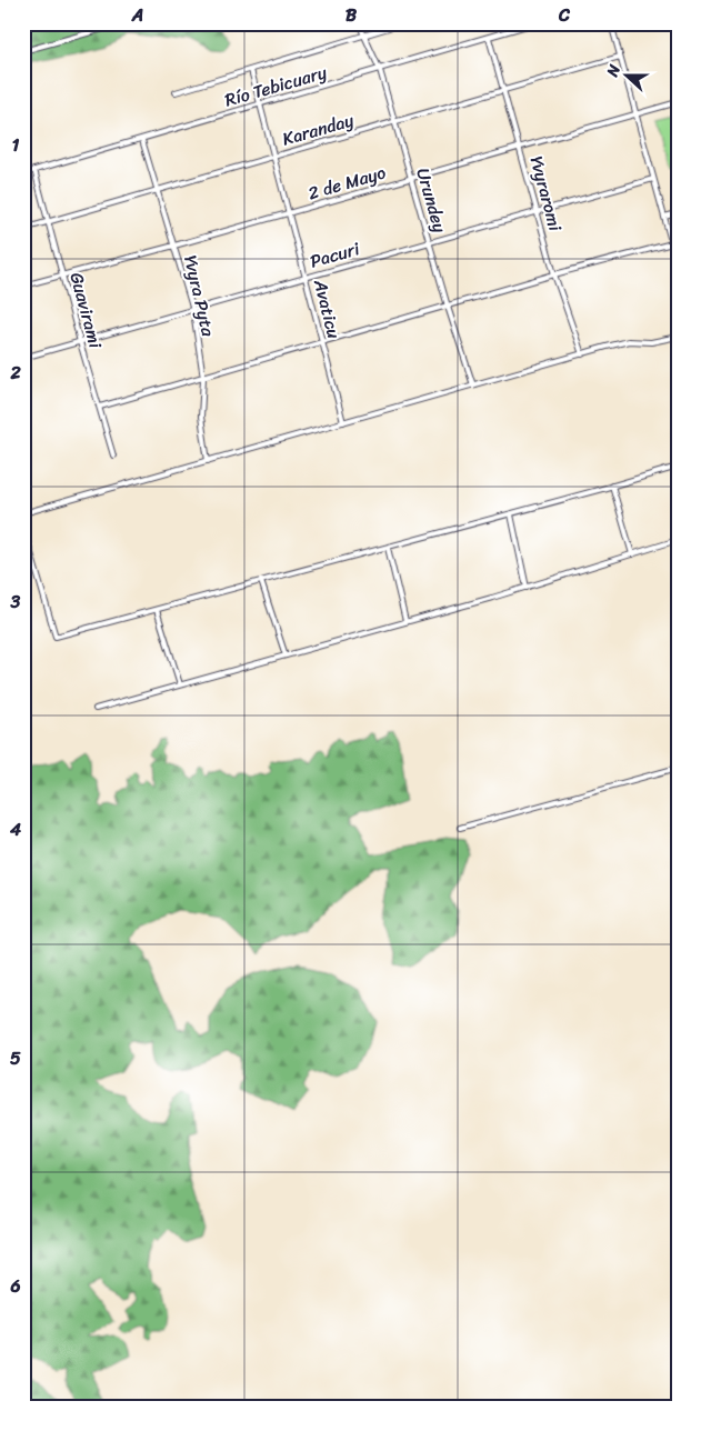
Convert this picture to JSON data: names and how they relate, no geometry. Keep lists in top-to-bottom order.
{
  "streets": {
    "street": [
      "Río Tebicuary",
      "Karanday",
      "2 de Mayo",
      "Yvyraromi",
      "Urundey",
      "Pacuri",
      "Yvyra Pyta",
      "Avaticu",
      "Guavirami"
    ]
  },
  "crossings": [
    ["Río Tebicuary", "Yvyraromi"],
    ["Río Tebicuary", "Urundey"],
    ["Río Tebicuary", "Yvyra Pyta"],
    ["Río Tebicuary", "Avaticu"],
    ["Río Tebicuary", "Guavirami"],
    ["Karanday", "Yvyraromi"],
    ["Karanday", "Urundey"],
    ["Karanday", "Yvyra Pyta"],
    ["Karanday", "Avaticu"],
    ["Karanday", "Guavirami"],
    ["2 de Mayo", "Yvyraromi"],
    ["2 de Mayo", "Urundey"],
    ["2 de Mayo", "Yvyra Pyta"],
    ["2 de Mayo", "Avaticu"],
    ["2 de Mayo", "Guavirami"],
    ["Yvyraromi", "Pacuri"],
    ["Urundey", "Pacuri"],
    ["Pacuri", "Yvyra Pyta"],
    ["Pacuri", "Avaticu"],
    ["Pacuri", "Guavirami"]
  ],
  "north": "left",
  "grid": {
    "columns": ["A", "B", "C"],
    "rows": [
      "1",
      "2",
      "3",
      "4",
      "5",
      "6"
    ]
  }
}
